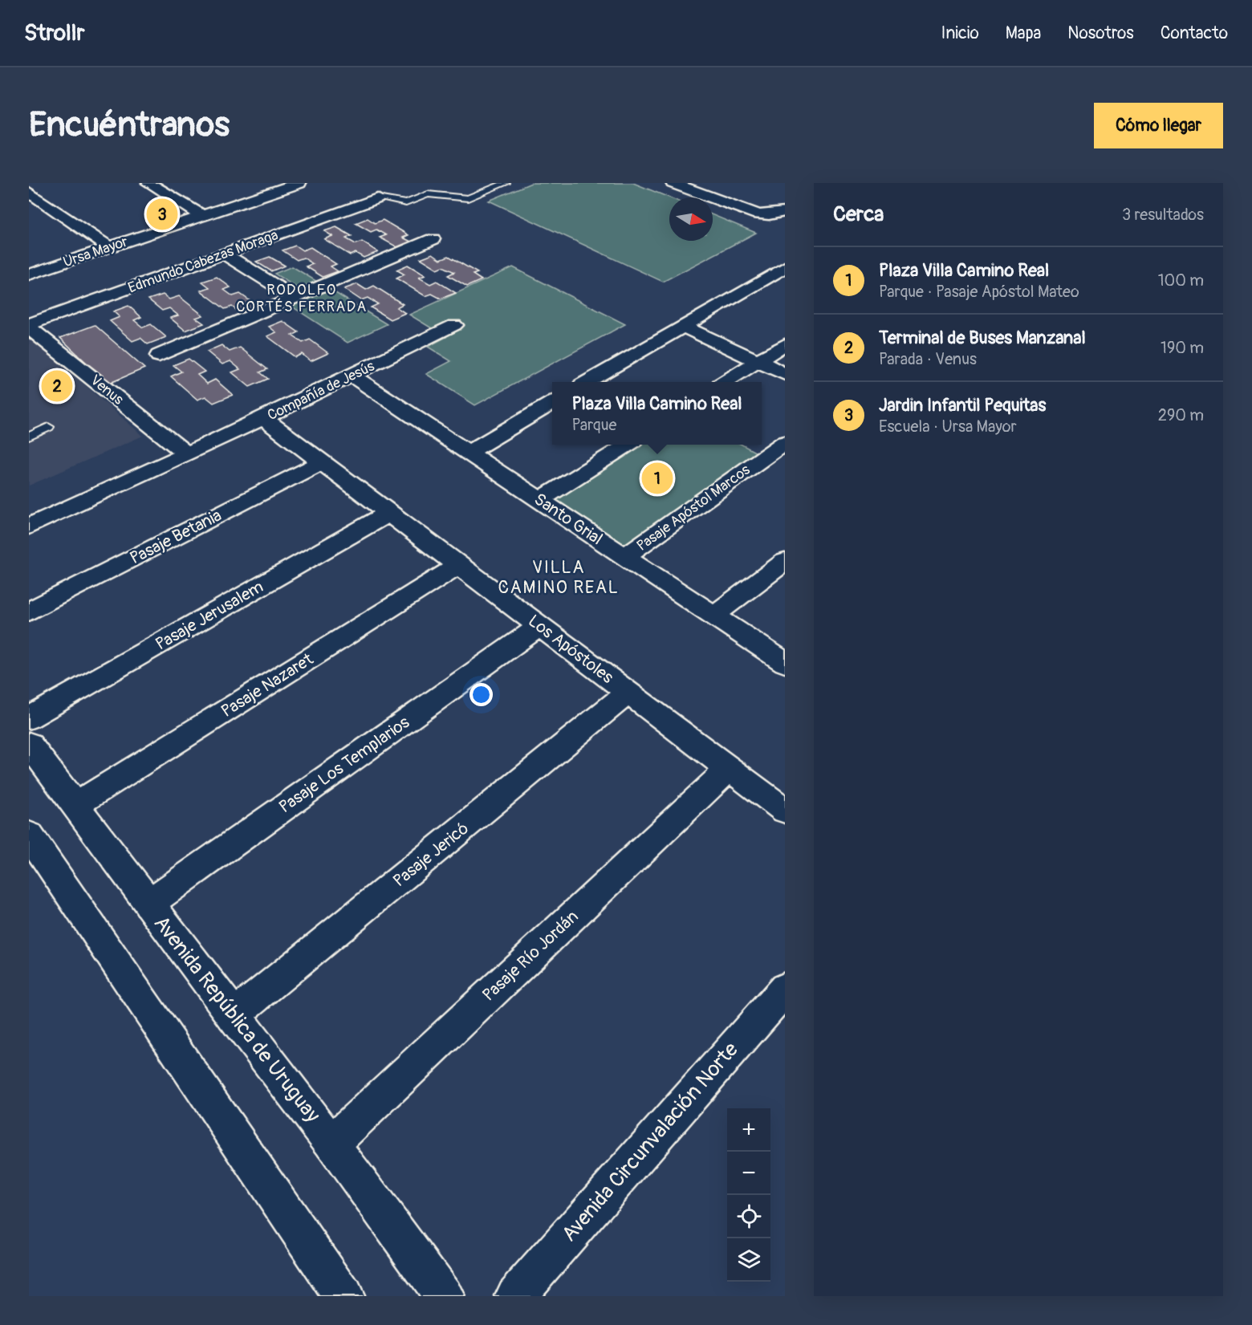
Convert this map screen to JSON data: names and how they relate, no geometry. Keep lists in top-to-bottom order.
{
  "streets": {
    "street": [
      "Ursa Mayor",
      "Edmundo Cabezas Moraga",
      "Venus",
      "Compañía de Jesús",
      "Pasaje Apóstol Marcos",
      "Santo Grial",
      "Pasaje Betania",
      "Pasaje Jerusalem",
      "Los Apóstoles",
      "Pasaje Nazaret",
      "Pasaje Los Templarios",
      "Pasaje Jericó",
      "Pasaje Río Jordán",
      "Avenida República de Uruguay",
      "Avenida Circunvalación Norte"
    ]
  },
  "crossings": [
    ["Edmundo Cabezas Moraga", "Venus"],
    ["Venus", "Compañía de Jesús"],
    ["Compañía de Jesús", "Santo Grial"],
    ["Compañía de Jesús", "Los Apóstoles"],
    ["Pasaje Apóstol Marcos", "Santo Grial"],
    ["Pasaje Betania", "Los Apóstoles"],
    ["Pasaje Jerusalem", "Los Apóstoles"],
    ["Los Apóstoles", "Pasaje Nazaret"],
    ["Los Apóstoles", "Pasaje Los Templarios"],
    ["Los Apóstoles", "Pasaje Jericó"],
    ["Los Apóstoles", "Pasaje Río Jordán"],
    ["Pasaje Nazaret", "Avenida República de Uruguay"],
    ["Pasaje Los Templarios", "Avenida República de Uruguay"],
    ["Pasaje Jericó", "Avenida República de Uruguay"],
    ["Pasaje Río Jordán", "Avenida República de Uruguay"]
  ],
  "districts": ["RODOLFO CORTÉS FERRADA", "VILLA CAMINO REAL"],
  "north": "right",
  "page": {
    "header": "Strollr",
    "nav": [
      "Inicio",
      "Mapa",
      "Nosotros",
      "Contacto"
    ],
    "buttons": "Cómo llegar",
    "title": "Encuéntranos",
    "heading": ["Cerca", "3 resultados"],
    "pins": ["3", "2", "1"],
    "list": [
      {
        "mark": "1",
        "name": "Plaza Villa Camino Real",
        "note": "Parque · Pasaje Apóstol Mateo",
        "value": "100 m"
      },
      {
        "mark": "2",
        "name": "Terminal de Buses Manzanal",
        "note": "Parada · Venus",
        "value": "190 m"
      },
      {
        "mark": "3",
        "name": "Jardin Infantil Pequitas",
        "note": "Escuela · Ursa Mayor",
        "value": "290 m"
      }
    ],
    "popup": ["Plaza Villa Camino Real", "Parque"],
    "map_buttons": ["+", "−"]
  }
}
